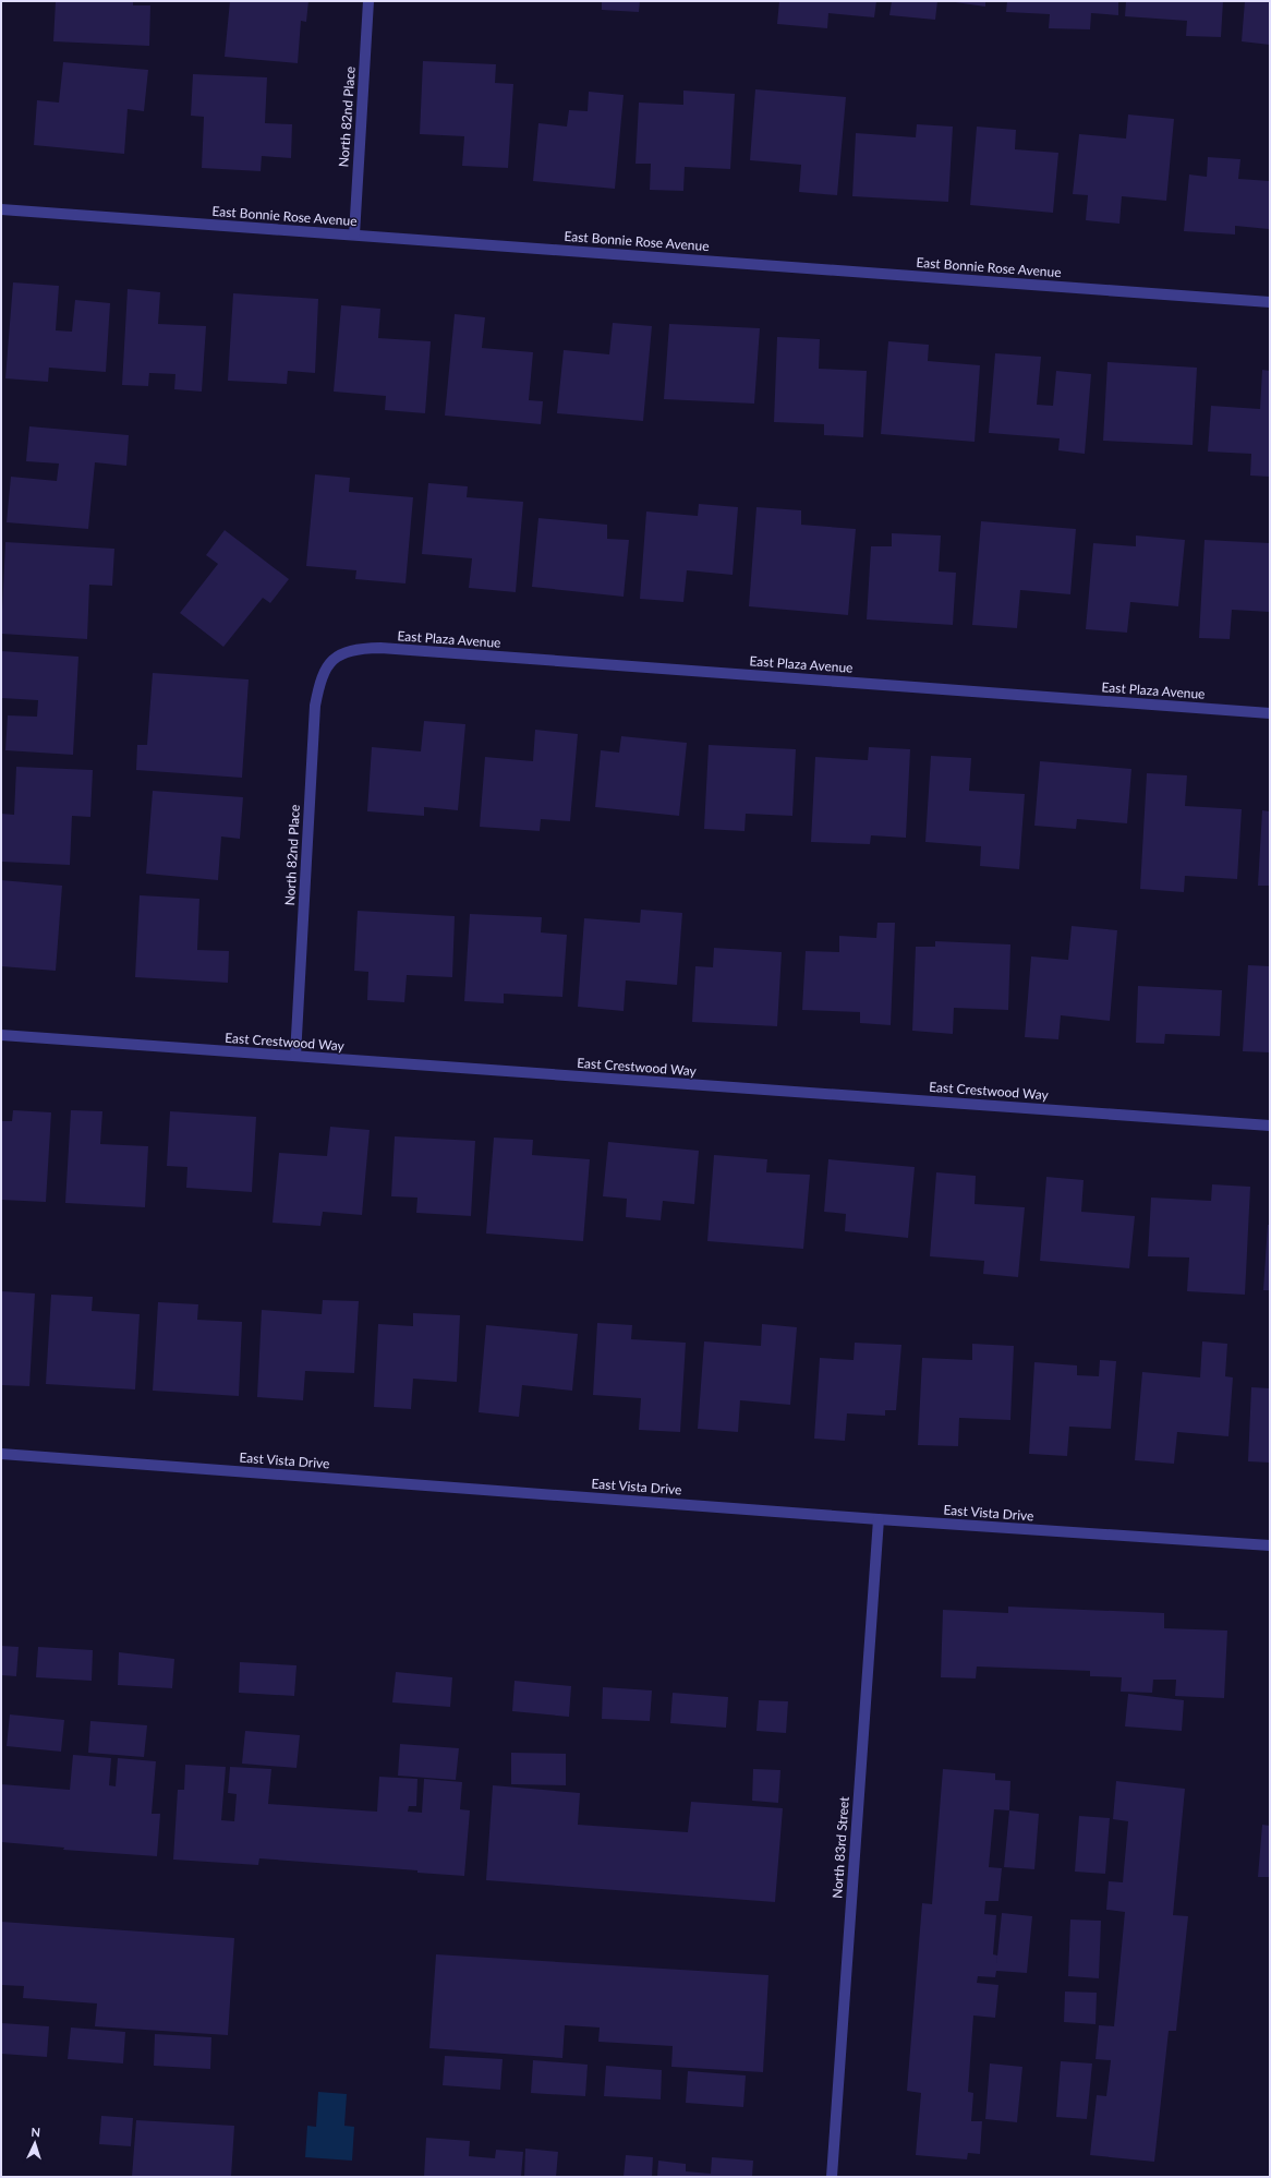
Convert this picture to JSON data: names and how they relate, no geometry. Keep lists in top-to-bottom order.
{
  "streets": {
    "street": [
      "North 82nd Place",
      "East Bonnie Rose Avenue",
      "East Plaza Avenue",
      "East Crestwood Way",
      "East Vista Drive",
      "North 83rd Street"
    ]
  },
  "crossings": [
    ["North 82nd Place", "East Bonnie Rose Avenue"],
    ["North 82nd Place", "East Plaza Avenue"],
    ["North 82nd Place", "East Crestwood Way"],
    ["East Vista Drive", "North 83rd Street"]
  ],
  "north": "top"
}
